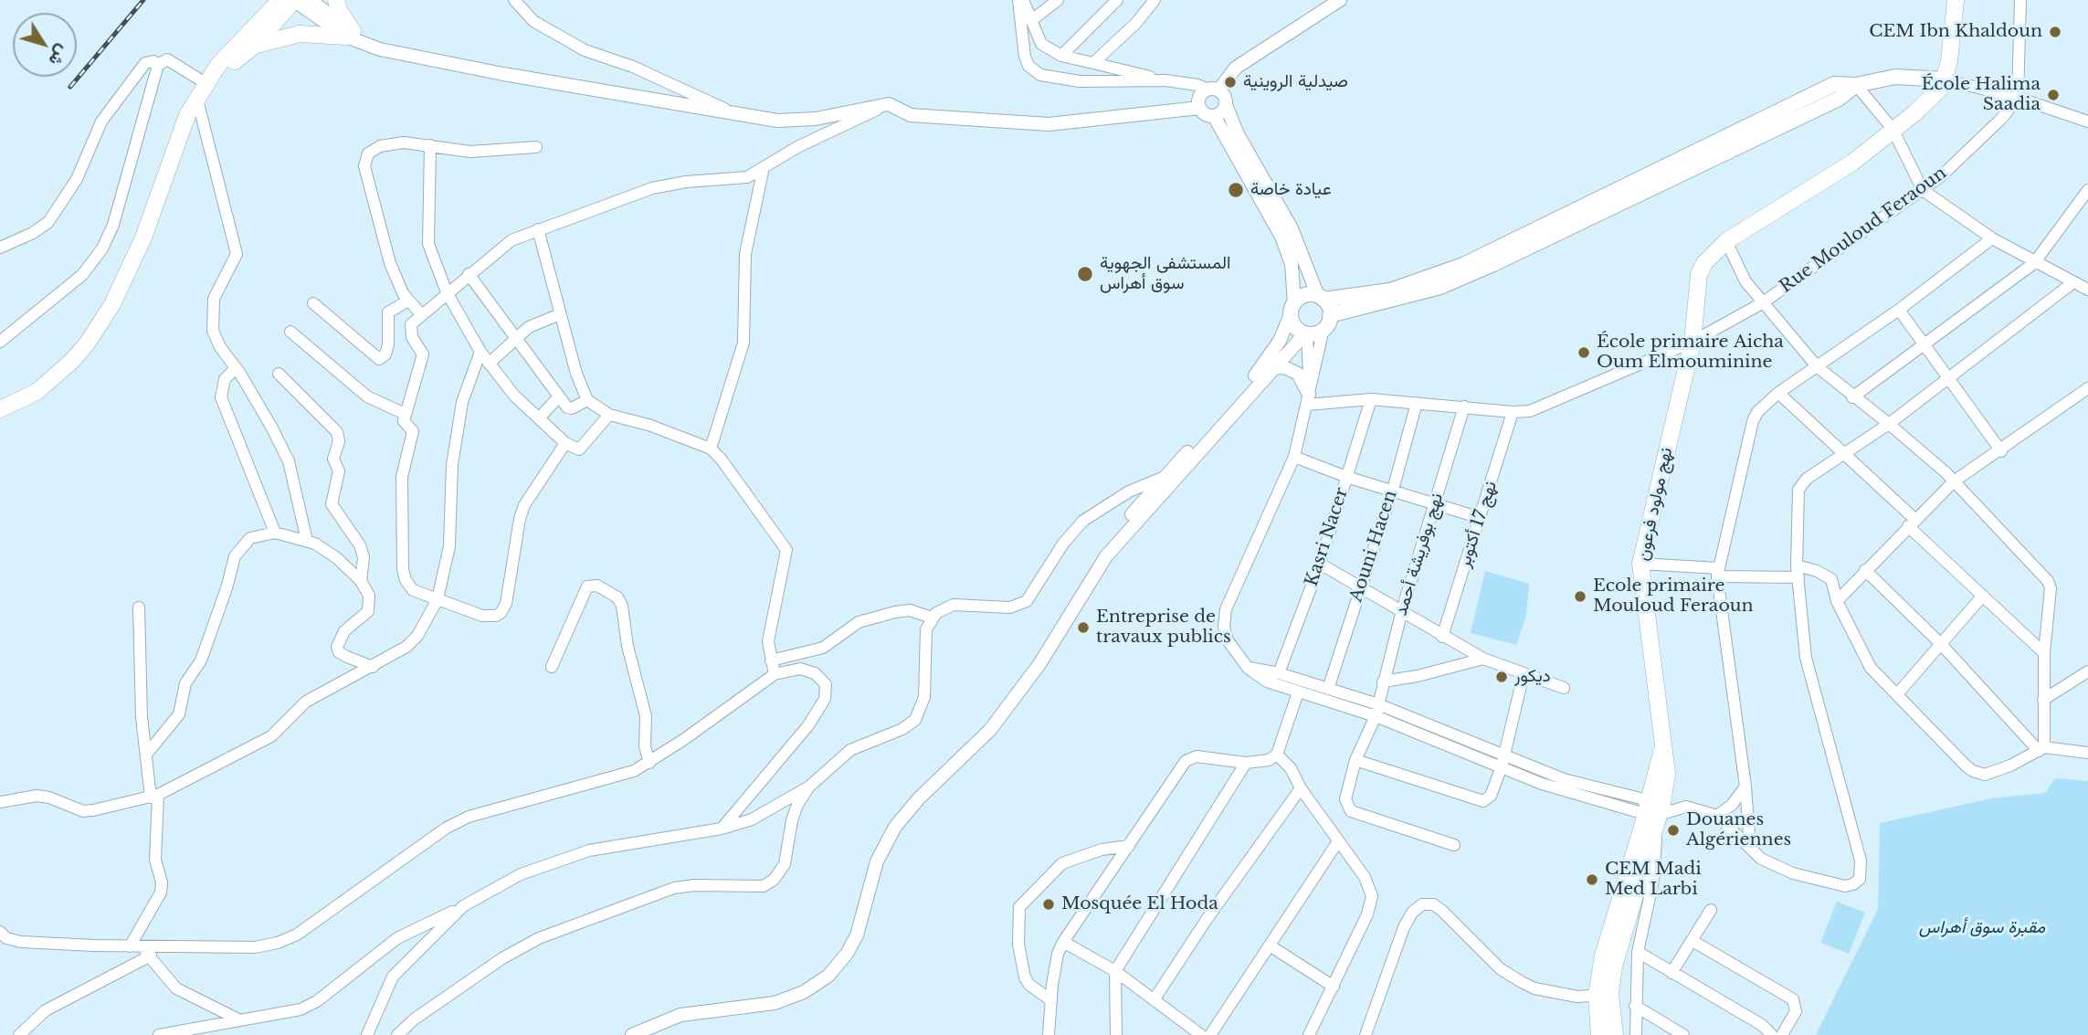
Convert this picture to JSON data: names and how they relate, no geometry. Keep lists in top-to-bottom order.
{
  "streets": {
    "main road": ["نهج مولود فرعون"],
    "street": [
      "Rue Mouloud Feraoun",
      "نهج 17 أكتوبر",
      "Kasri Nacer",
      "Aouni Hacen",
      "نهج بوفريشة أحمد"
    ]
  },
  "crossings": [
    ["Rue Mouloud Feraoun", "نهج مولود فرعون"],
    ["Rue Mouloud Feraoun", "نهج 17 أكتوبر"],
    ["Rue Mouloud Feraoun", "Kasri Nacer"],
    ["Rue Mouloud Feraoun", "Aouni Hacen"],
    ["Rue Mouloud Feraoun", "نهج بوفريشة أحمد"]
  ],
  "parks": ["مقبرة سوق أهراس"],
  "places": [
    "CEM Ibn Khaldoun",
    "صيدلية الروينية",
    "École Halima Saadia",
    "عيادة خاصة",
    "المستشفى الجهوية سوق أهراس",
    "École primaire Aicha Oum Elmouminine",
    "Ecole primaire Mouloud Feraoun",
    "Entreprise de travaux publics",
    "ديكور",
    "Douanes Algériennes",
    "CEM Madi Med Larbi",
    "Mosquée El Hoda"
  ],
  "north": "bottom right"
}
